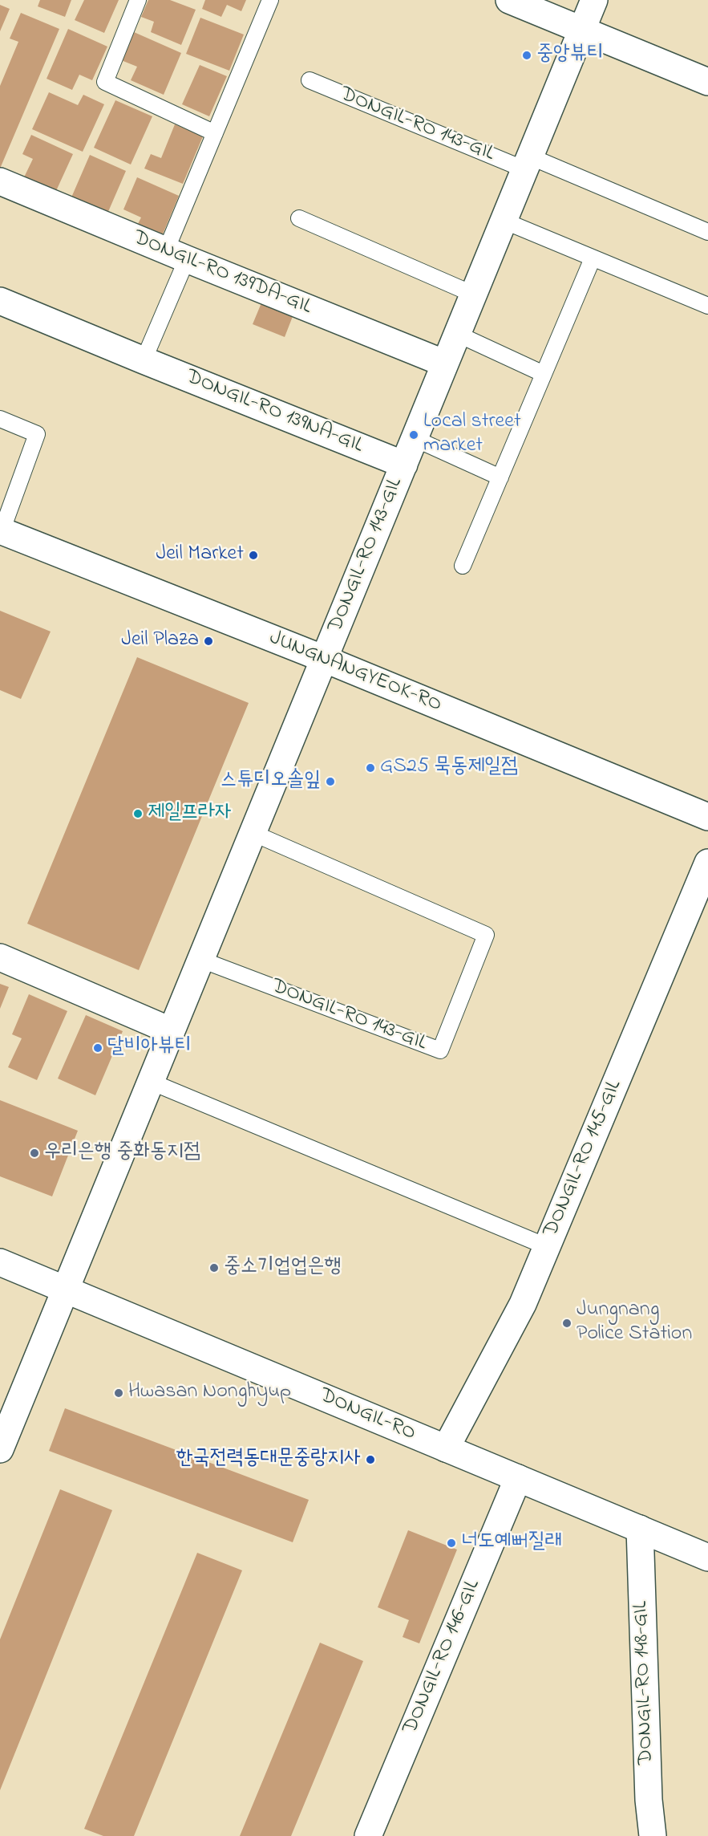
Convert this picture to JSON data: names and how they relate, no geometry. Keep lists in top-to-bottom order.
{
  "streets": {
    "street": [
      "DONGIL-RO 143-GIL",
      "DONGIL-RO 139DA-GIL",
      "DONGIL-RO 139NA-GIL",
      "JUNGNANGYEOK-RO",
      "DONGIL-RO 145-GIL",
      "DONGIL-RO",
      "DONGIL-RO 146-GIL",
      "DONGIL-RO 148-GIL"
    ]
  },
  "crossings": [
    ["DONGIL-RO 143-GIL", "DONGIL-RO 139DA-GIL"],
    ["DONGIL-RO 143-GIL", "DONGIL-RO 139NA-GIL"],
    ["DONGIL-RO 143-GIL", "JUNGNANGYEOK-RO"],
    ["DONGIL-RO 143-GIL", "DONGIL-RO"],
    ["DONGIL-RO 145-GIL", "DONGIL-RO"],
    ["DONGIL-RO", "DONGIL-RO 146-GIL"],
    ["DONGIL-RO", "DONGIL-RO 148-GIL"]
  ],
  "places": [
    "중앙뷰티",
    "Local street market",
    "Jeil Market",
    "Jeil Plaza",
    "GS25 묵동제일점",
    "스튜디오솔잎",
    "제일프라자",
    "달비아뷰티",
    "우리은행 중화동지점",
    "중소기업업은행",
    "Jungnang Police Station",
    "Hwasan Nonghyup",
    "한국전력동대문중랑지사",
    "너도예뻐질래"
  ]
}
